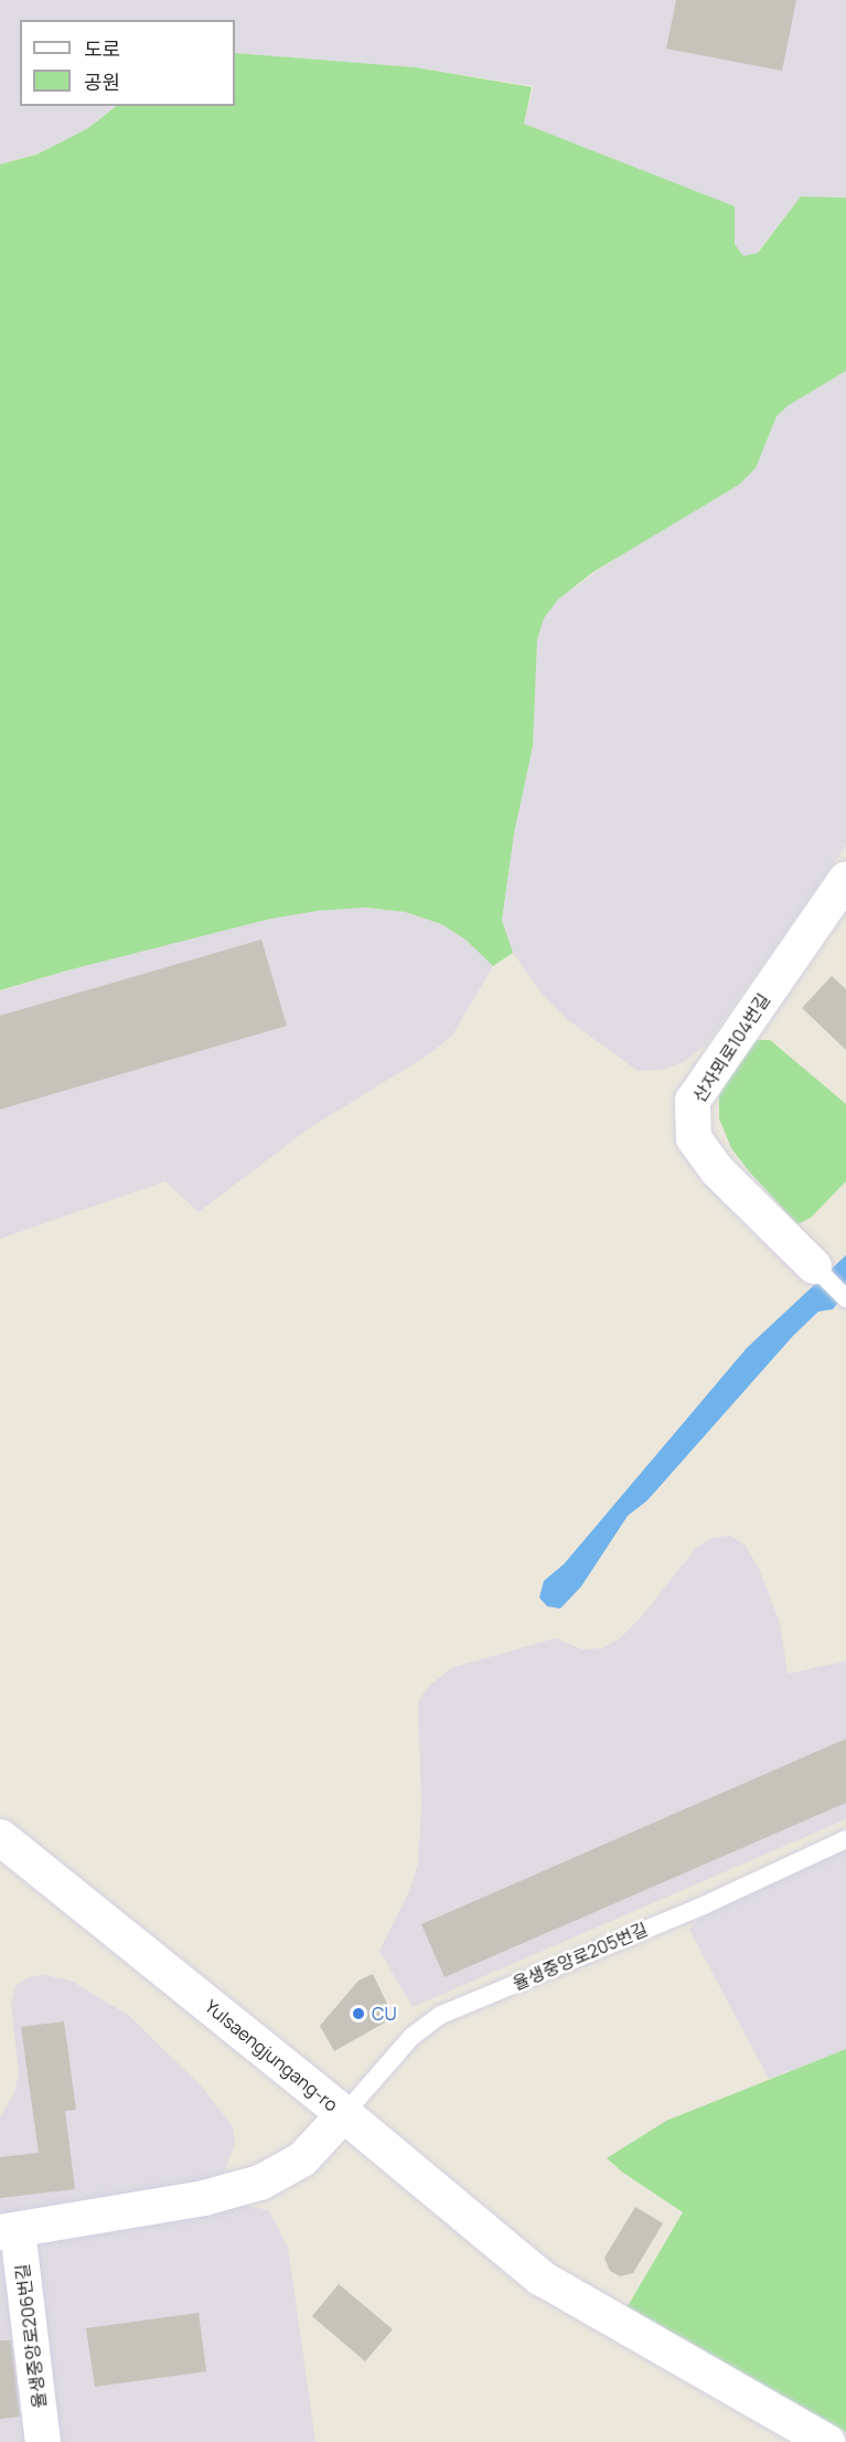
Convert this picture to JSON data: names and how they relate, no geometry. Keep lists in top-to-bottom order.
{
  "streets": {
    "street": ["산자뫼로104번길", "Yulsaengjungang-ro", "율생중앙로206번길"],
    "lane": ["율생중앙로205번길"]
  },
  "crossings": [
    ["율생중앙로205번길", "Yulsaengjungang-ro"]
  ],
  "places": ["CU"],
  "legend": ["도로", "공원"]
}
